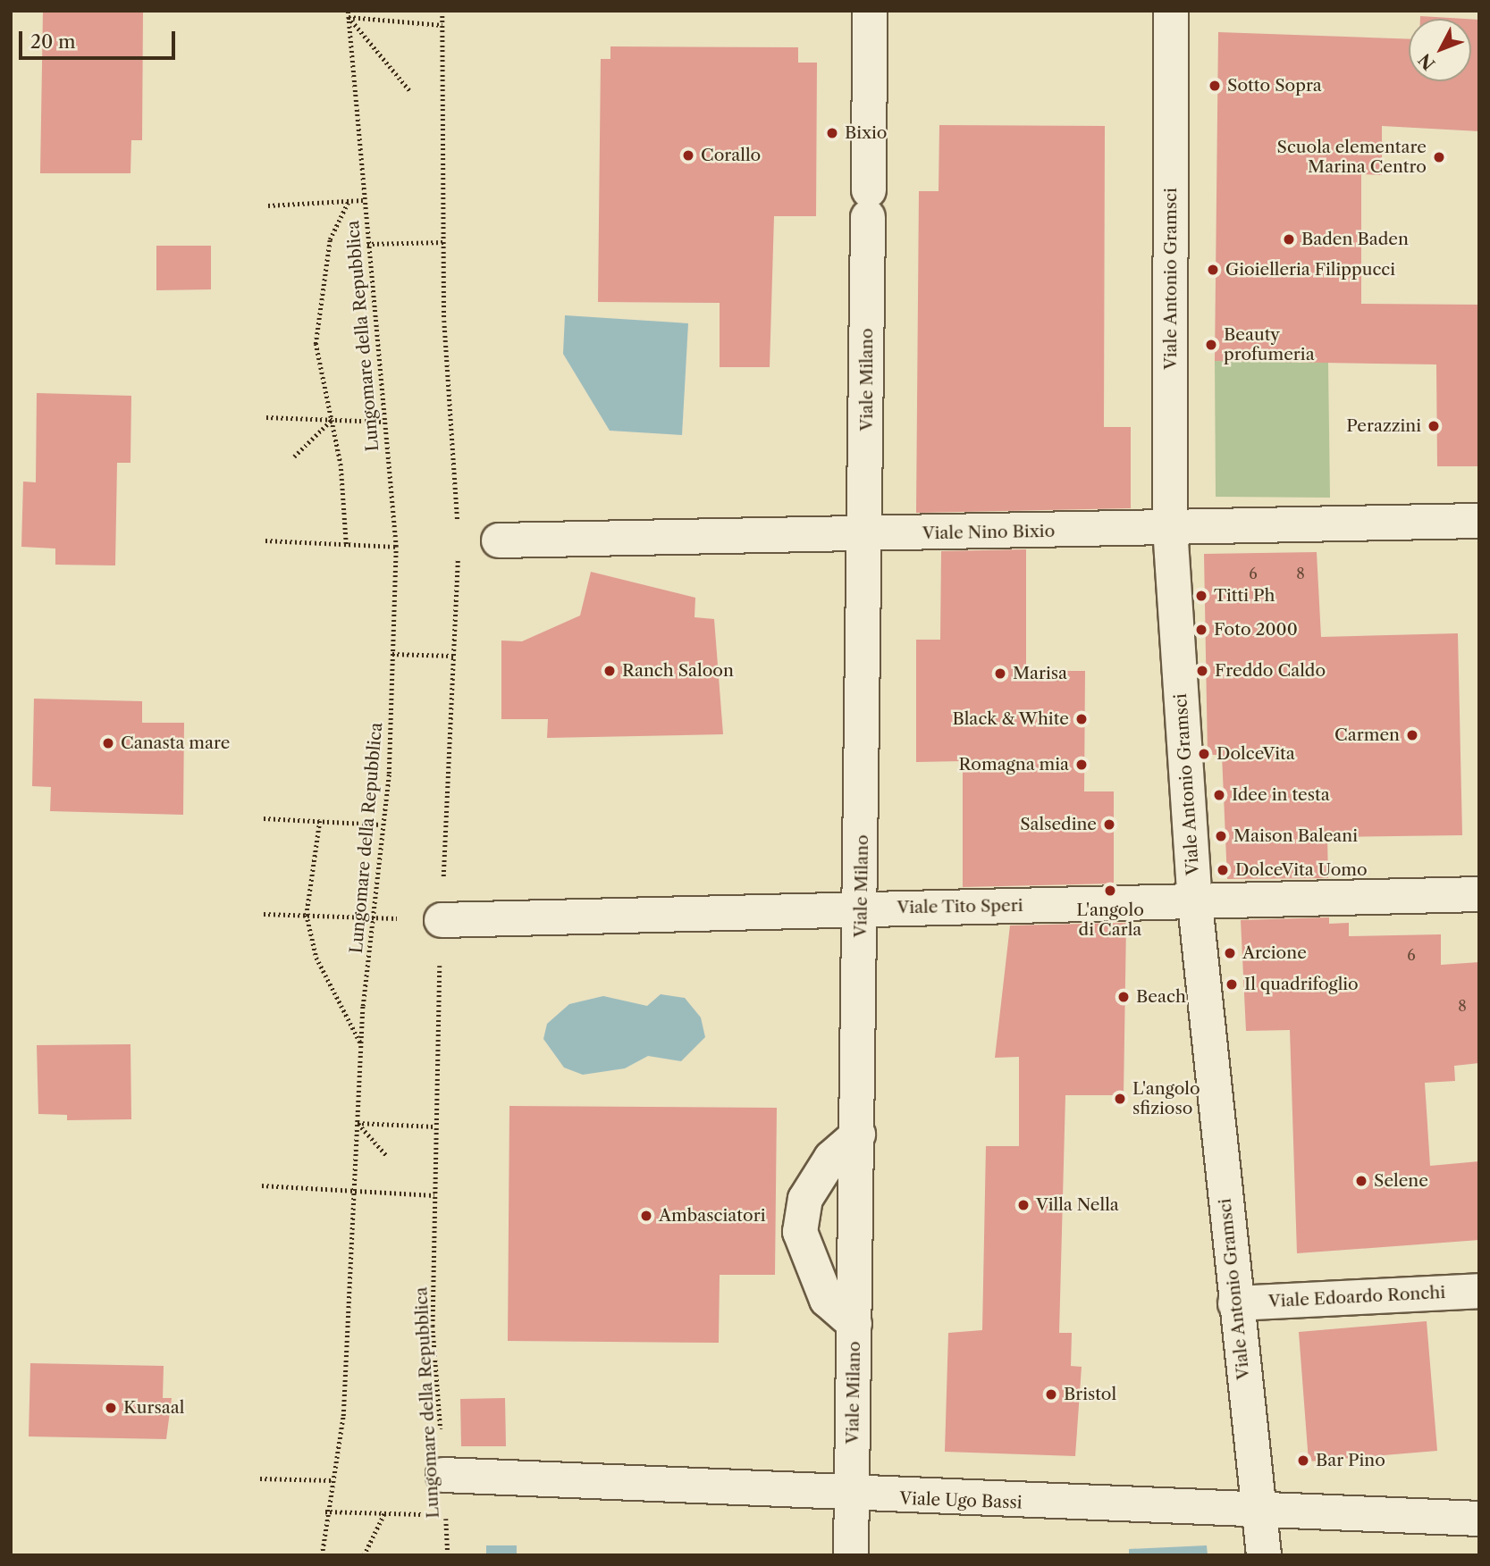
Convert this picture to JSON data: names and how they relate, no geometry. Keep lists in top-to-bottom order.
{
  "streets": {
    "street": [
      "Viale Antonio Gramsci",
      "Viale Milano",
      "Viale Nino Bixio",
      "Viale Tito Speri",
      "Viale Edoardo Ronchi",
      "Viale Ugo Bassi"
    ],
    "path": ["Lungomare della Repubblica"]
  },
  "crossings": [
    ["Viale Antonio Gramsci", "Viale Nino Bixio"],
    ["Viale Antonio Gramsci", "Viale Tito Speri"],
    ["Viale Antonio Gramsci", "Viale Edoardo Ronchi"],
    ["Viale Antonio Gramsci", "Viale Ugo Bassi"],
    ["Lungomare della Repubblica", "Viale Tito Speri"],
    ["Lungomare della Repubblica", "Viale Ugo Bassi"],
    ["Viale Milano", "Viale Nino Bixio"],
    ["Viale Milano", "Viale Tito Speri"],
    ["Viale Milano", "Viale Ugo Bassi"]
  ],
  "places": [
    "Sotto Sopra",
    "Bixio",
    "Corallo",
    "Scuola elementare Marina Centro",
    "Baden Baden",
    "Gioielleria Filippucci",
    "Beauty profumeria",
    "Perazzini",
    "Titti Ph",
    "Foto 2000",
    "Ranch Saloon",
    "Freddo Caldo",
    "Marisa",
    "Black & White",
    "Carmen",
    "Canasta mare",
    "DolceVita",
    "Romagna mia",
    "Idee in testa",
    "Salsedine",
    "Maison Baleani",
    "DolceVita Uomo",
    "L'angolo di Carla",
    "Arcione",
    "Il quadrifoglio",
    "Beach",
    "L'angolo sfizioso",
    "Selene",
    "Villa Nella",
    "Ambasciatori",
    "Bristol",
    "Kursaal",
    "Bar Pino"
  ],
  "house_numbers": [
    "6",
    "8",
    "6",
    "8"
  ],
  "scale_bar": "20 m",
  "north": "bottom left"
}
